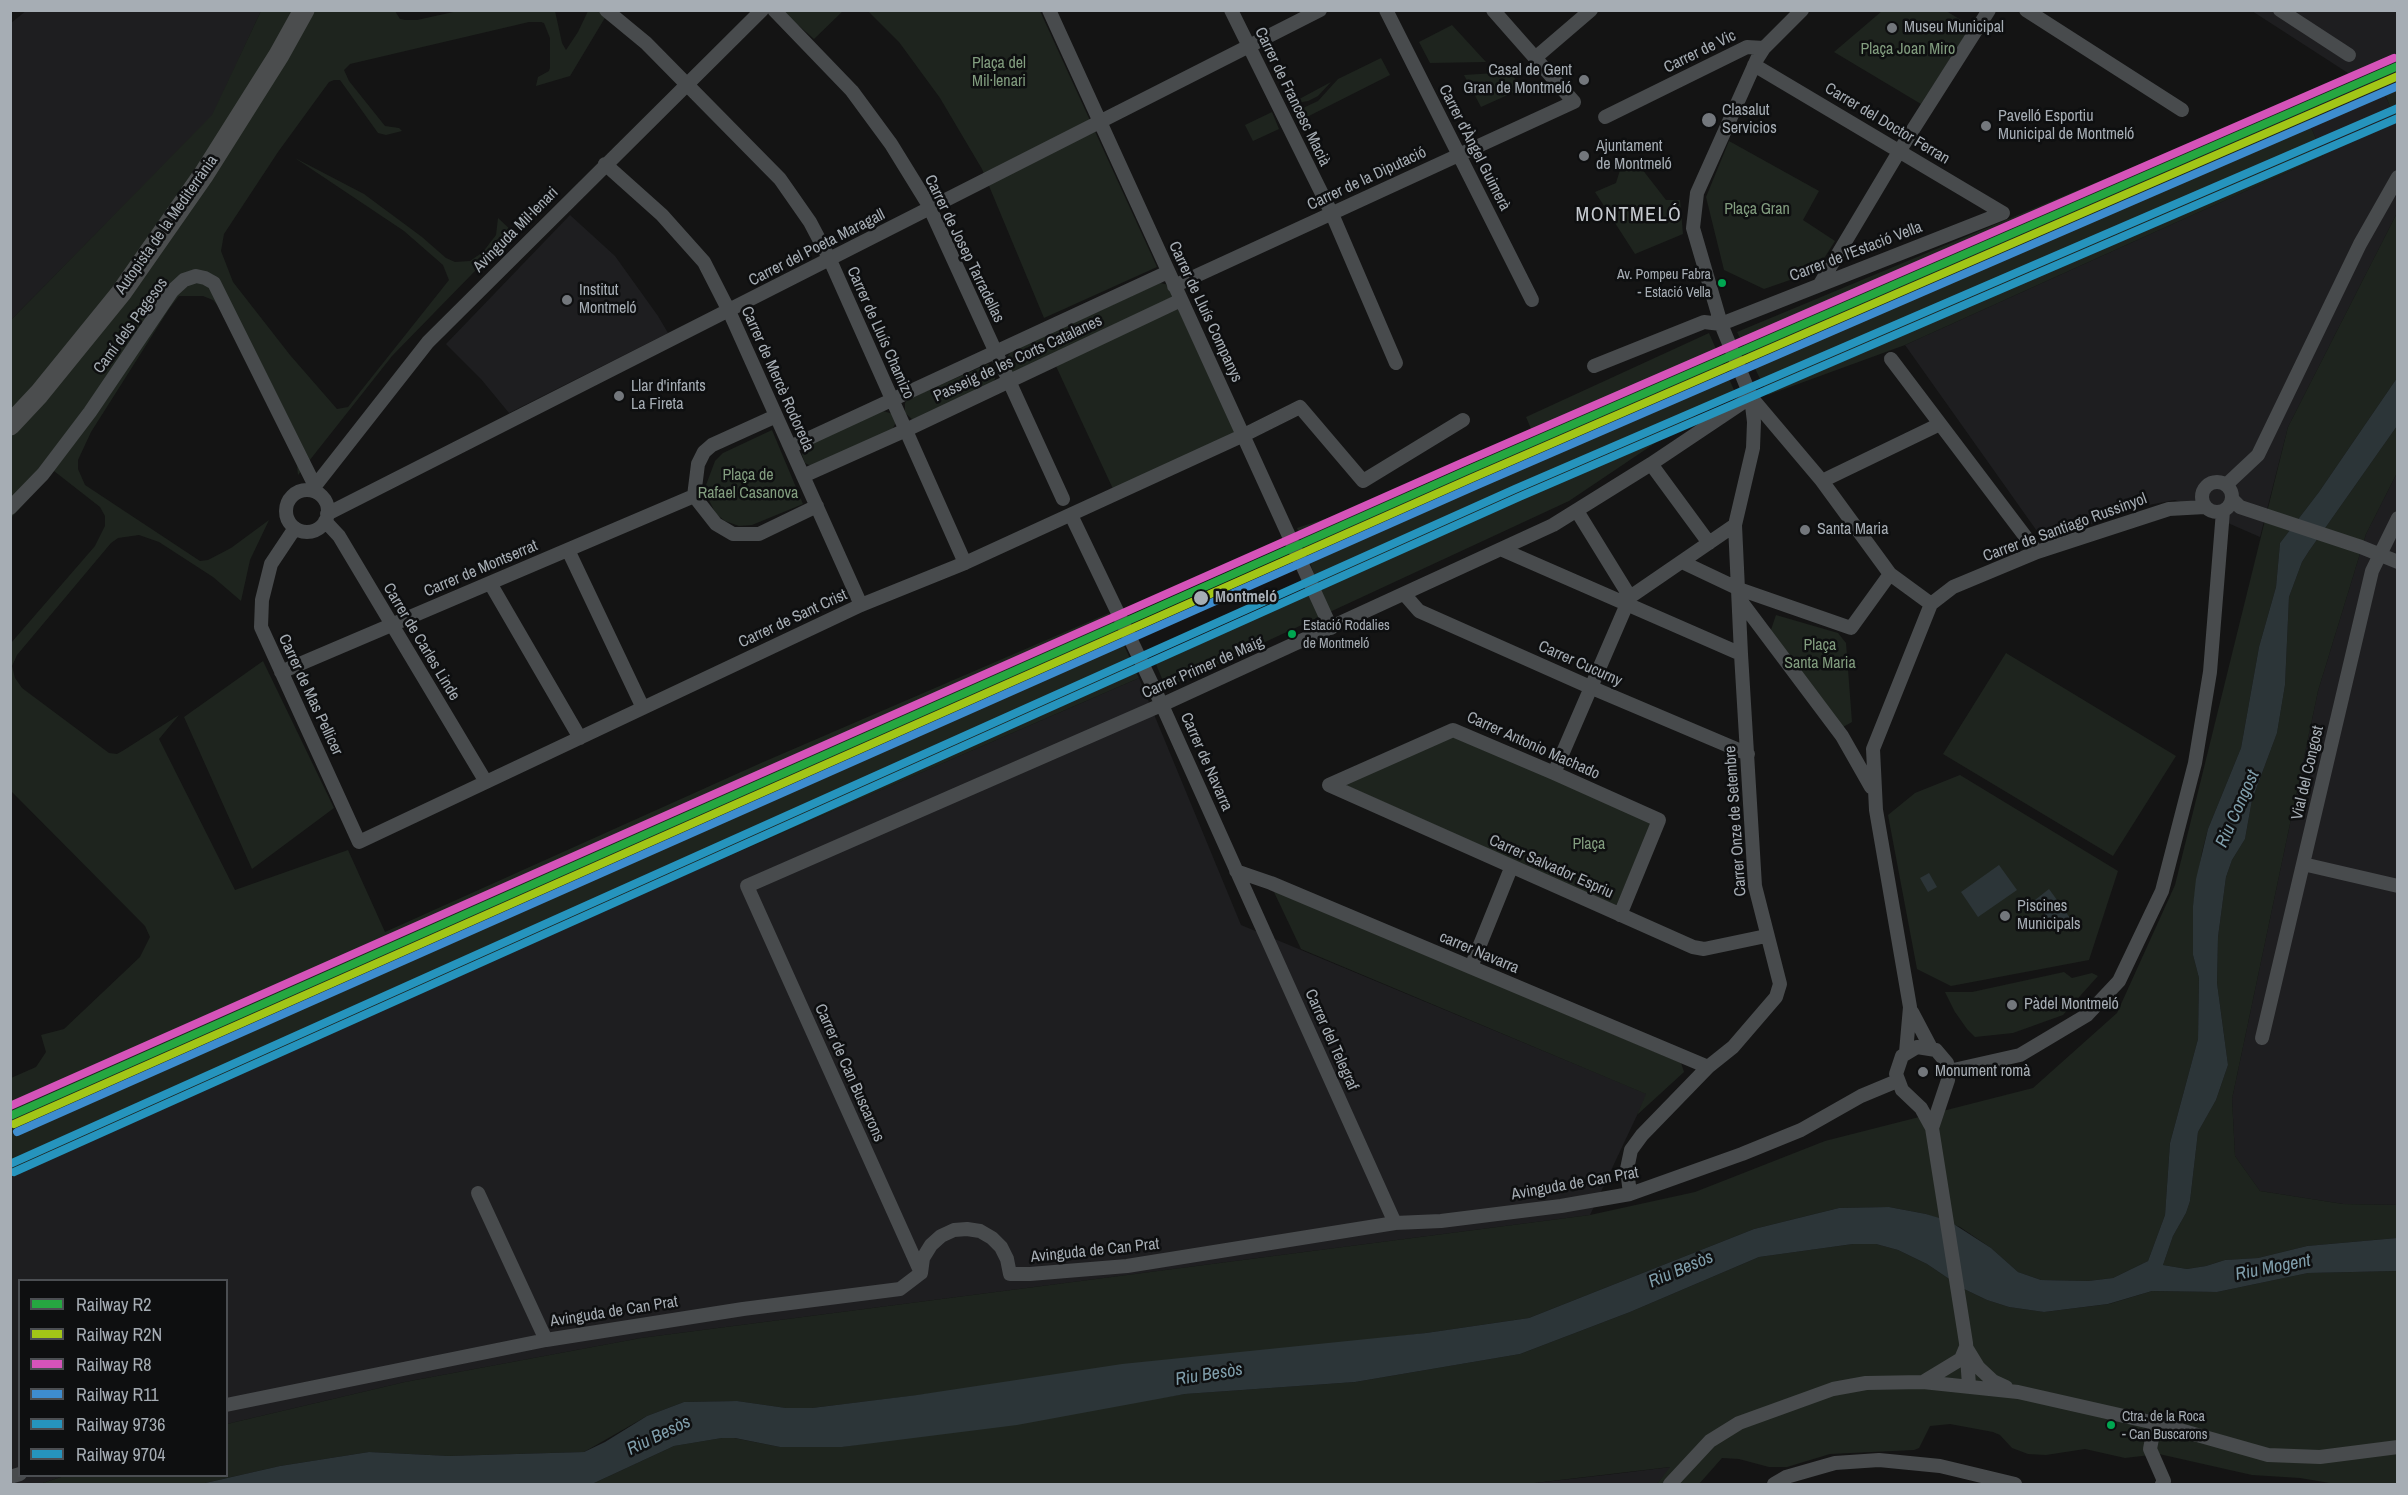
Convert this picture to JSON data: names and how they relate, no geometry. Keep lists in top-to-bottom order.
{
  "streets": {
    "highway": ["Autopista de la Mediterrània"],
    "street": [
      "Carrer de Vic",
      "Carrer de Francesc Macià",
      "Carrer del Doctor Ferran",
      "Carrer d'Àngel Guimerà",
      "Carrer de la Diputació",
      "Avinguda Mil·lenari",
      "Carrer del Poeta Maragall",
      "Carrer de Josep Tarradellas",
      "Carrer de l'Estació Vella",
      "Carrer de Lluís Companys",
      "Camí dels Pagesos",
      "Carrer de Lluís Chamizo",
      "Passeig de les Corts Catalanes",
      "Carrer de Mercè Rodoreda",
      "Carrer de Santiago Russinyol",
      "Carrer de Montserrat",
      "Carrer de Sant Crist",
      "Carrer de Carles Linde",
      "Carrer Cucurny",
      "Carrer Primer de Maig",
      "Carrer de Mas Pellicer",
      "Carrer Antonio Machado",
      "Carrer de Navarra",
      "Vial del Congost",
      "Carrer Onze de Setembre",
      "Carrer Salvador Espriu",
      "carrer Navarra",
      "Carrer del Telegraf",
      "Carrer de Can Buscarons",
      "Avinguda de Can Prat"
    ]
  },
  "crossings": [
    ["Carrer de Francesc Macià", "Carrer de la Diputació"],
    ["Carrer de Francesc Macià", "Carrer del Poeta Maragall"],
    ["Carrer del Doctor Ferran", "Carrer de l'Estació Vella"],
    ["Carrer d'Àngel Guimerà", "Carrer de la Diputació"],
    ["Carrer de la Diputació", "Carrer de Lluís Companys"],
    ["Avinguda Mil·lenari", "Carrer del Poeta Maragall"],
    ["Avinguda Mil·lenari", "Camí dels Pagesos"],
    ["Avinguda Mil·lenari", "Carrer de Lluís Chamizo"],
    ["Avinguda Mil·lenari", "Carrer de Mercè Rodoreda"],
    ["Avinguda Mil·lenari", "Carrer de Carles Linde"],
    ["Avinguda Mil·lenari", "Carrer de Mas Pellicer"],
    ["Carrer del Poeta Maragall", "Carrer de Josep Tarradellas"],
    ["Carrer del Poeta Maragall", "Carrer de Lluís Companys"],
    ["Carrer del Poeta Maragall", "Camí dels Pagesos"],
    ["Carrer del Poeta Maragall", "Carrer de Lluís Chamizo"],
    ["Carrer del Poeta Maragall", "Carrer de Mercè Rodoreda"],
    ["Carrer del Poeta Maragall", "Carrer de Carles Linde"],
    ["Carrer del Poeta Maragall", "Carrer de Mas Pellicer"],
    ["Carrer de Josep Tarradellas", "Passeig de les Corts Catalanes"],
    ["Carrer de Lluís Companys", "Passeig de les Corts Catalanes"],
    ["Carrer de Lluís Companys", "Carrer de Sant Crist"],
    ["Carrer de Lluís Companys", "Carrer Primer de Maig"],
    ["Camí dels Pagesos", "Carrer de Carles Linde"],
    ["Camí dels Pagesos", "Carrer de Mas Pellicer"],
    ["Carrer de Lluís Chamizo", "Passeig de les Corts Catalanes"],
    ["Carrer de Lluís Chamizo", "Carrer de Sant Crist"],
    ["Passeig de les Corts Catalanes", "Carrer de Mercè Rodoreda"],
    ["Passeig de les Corts Catalanes", "Carrer de Montserrat"],
    ["Carrer de Mercè Rodoreda", "Carrer de Montserrat"],
    ["Carrer de Mercè Rodoreda", "Carrer de Sant Crist"],
    ["Carrer de Montserrat", "Carrer de Carles Linde"],
    ["Carrer de Montserrat", "Carrer de Mas Pellicer"],
    ["Carrer de Sant Crist", "Carrer de Carles Linde"],
    ["Carrer de Sant Crist", "Carrer de Mas Pellicer"],
    ["Carrer de Sant Crist", "Carrer de Navarra"],
    ["Carrer de Carles Linde", "Carrer de Mas Pellicer"],
    ["Carrer Cucurny", "Carrer Primer de Maig"],
    ["Carrer Cucurny", "Carrer Onze de Setembre"],
    ["Carrer Primer de Maig", "Carrer de Navarra"],
    ["Carrer Primer de Maig", "Carrer Onze de Setembre"],
    ["Carrer Primer de Maig", "Carrer de Can Buscarons"],
    ["Carrer Antonio Machado", "Carrer Salvador Espriu"],
    ["Carrer de Navarra", "carrer Navarra"],
    ["Carrer de Navarra", "Carrer del Telegraf"],
    ["Carrer Onze de Setembre", "Carrer Salvador Espriu"],
    ["Carrer Onze de Setembre", "carrer Navarra"],
    ["Carrer Onze de Setembre", "Avinguda de Can Prat"],
    ["carrer Navarra", "Carrer del Telegraf"],
    ["Carrer del Telegraf", "Avinguda de Can Prat"],
    ["Carrer de Can Buscarons", "Avinguda de Can Prat"]
  ],
  "districts": ["MONTMELÓ"],
  "water": ["Riu Congost", "Riu Mogent", "Riu Besòs"],
  "parks": [
    "Plaça Joan Miro",
    "Plaça del Mil·lenari",
    "Plaça Gran",
    "Plaça de Rafael Casanova",
    "Plaça Santa Maria",
    "Plaça"
  ],
  "places": [
    "Museu Municipal",
    "Casal de Gent Gran de Montmeló",
    "Clasalut Servicios",
    "Pavelló Esportiu Municipal de Montmeló",
    "Ajuntament de Montmeló",
    "Av. Pompeu Fabra - Estació Vella",
    "Institut Montmeló",
    "Llar d'infants La Fireta",
    "Santa Maria",
    "Montmeló",
    "Estació Rodalies de Montmeló",
    "Piscines Municipals",
    "Pàdel Montmeló",
    "Monument romà",
    "Ctra. de la Roca - Can Buscarons"
  ],
  "lines": [
    "rail line R8",
    "rail line R2",
    "rail line R2N",
    "rail line R11",
    "rail line 9736",
    "rail line 9704"
  ],
  "legend": [
    "Railway R2",
    "Railway R2N",
    "Railway R8",
    "Railway R11",
    "Railway 9736",
    "Railway 9704"
  ]
}
